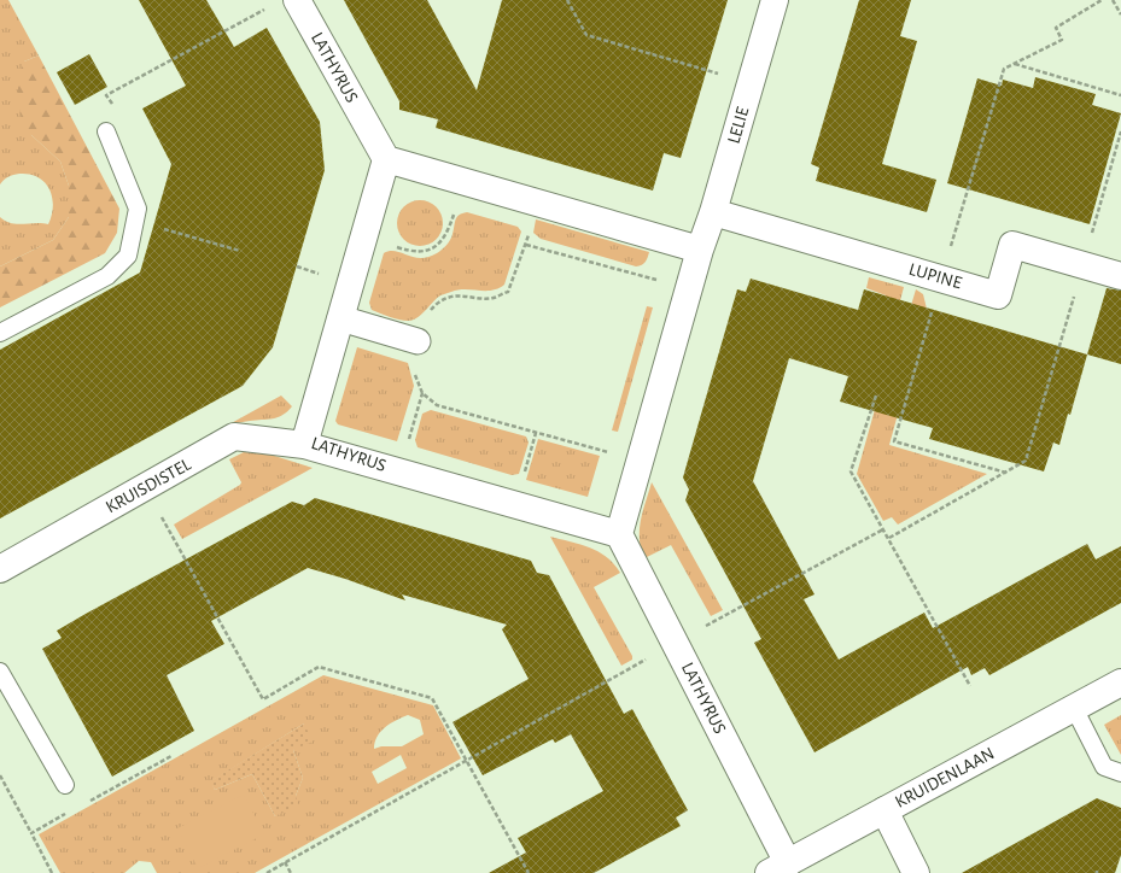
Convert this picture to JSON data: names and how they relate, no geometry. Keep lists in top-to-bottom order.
{
  "streets": {
    "street": [
      "LATHYRUS",
      "LELIE",
      "LUPINE",
      "KRUISDISTEL",
      "KRUIDENLAAN"
    ]
  },
  "crossings": [
    ["LATHYRUS", "KRUISDISTEL"],
    ["LATHYRUS", "KRUIDENLAAN"],
    ["LELIE", "LUPINE"]
  ]
}
